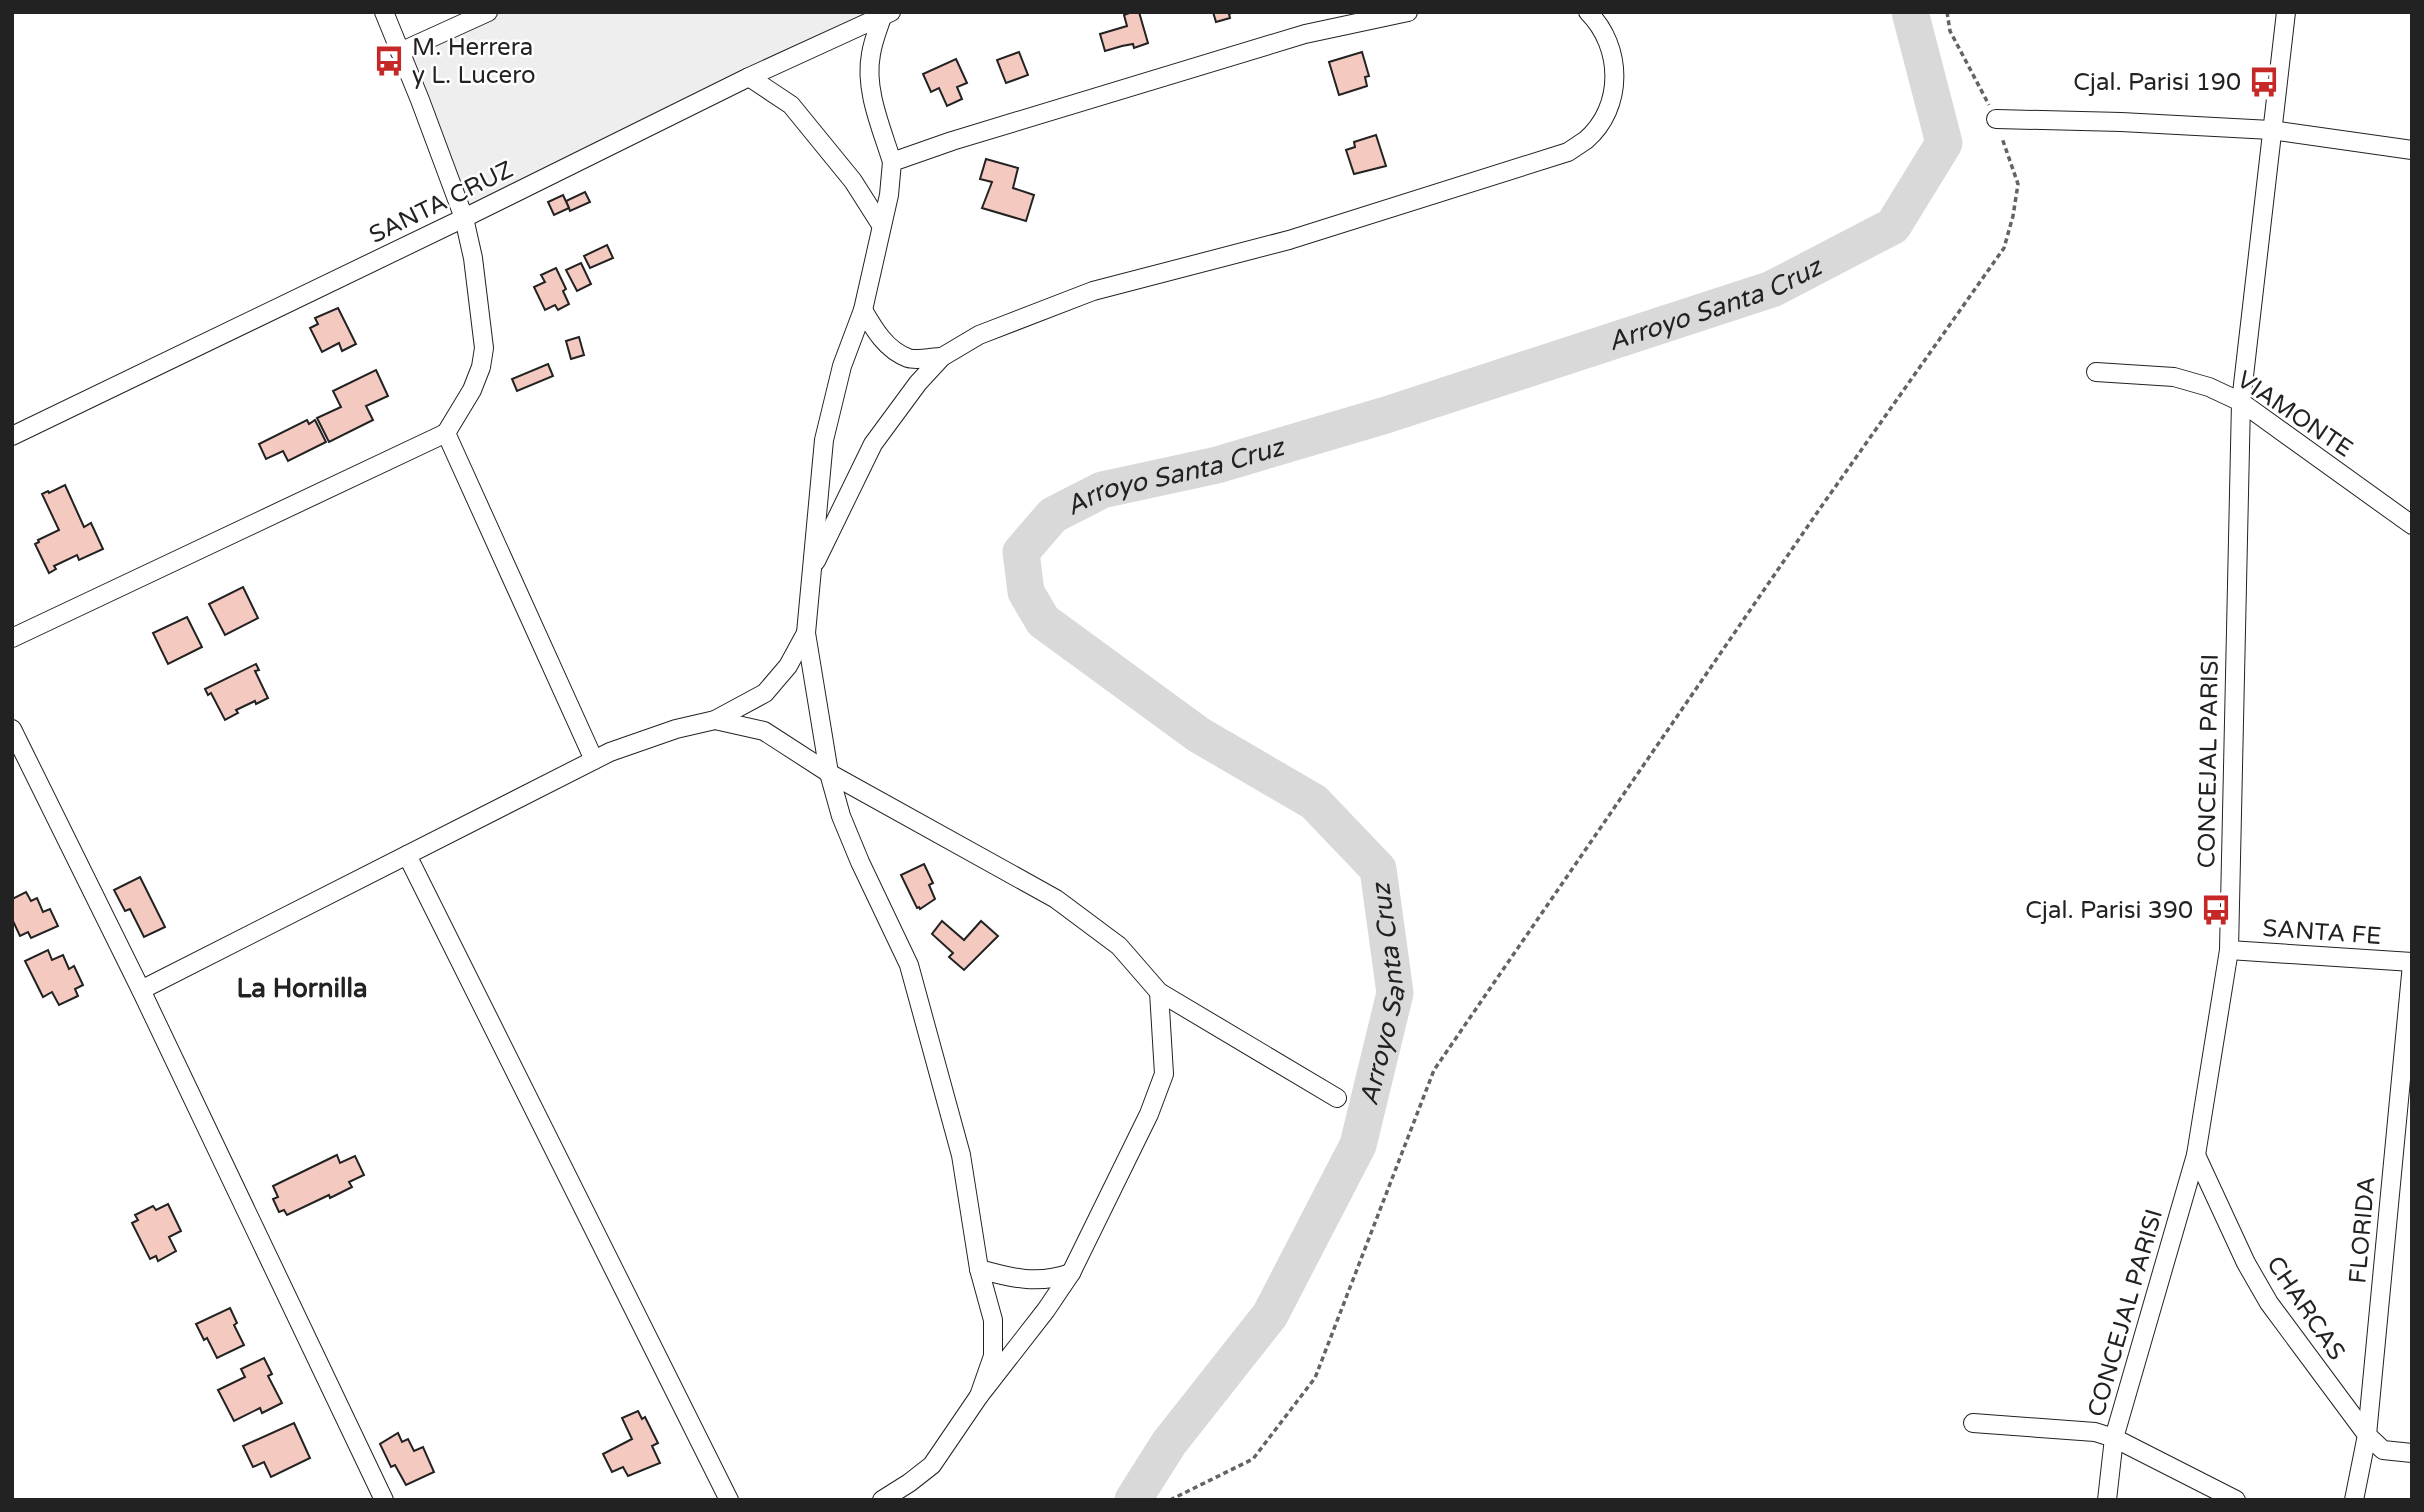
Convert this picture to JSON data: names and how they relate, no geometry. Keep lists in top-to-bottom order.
{
  "streets": {
    "street": [
      "SANTA CRUZ",
      "VIAMONTE",
      "CONCEJAL PARISI",
      "SANTA FE",
      "FLORIDA",
      "CHARCAS"
    ]
  },
  "crossings": [
    ["VIAMONTE", "CONCEJAL PARISI"],
    ["CONCEJAL PARISI", "SANTA FE"],
    ["CONCEJAL PARISI", "CHARCAS"],
    ["SANTA FE", "FLORIDA"],
    ["FLORIDA", "CHARCAS"]
  ],
  "districts": ["La Hornilla"],
  "water": ["Arroyo Santa Cruz"],
  "places": {
    "bus stop": ["M. Herrera y L. Lucero", "Cjal. Parisi 190", "Cjal. Parisi 390"]
  }
}
